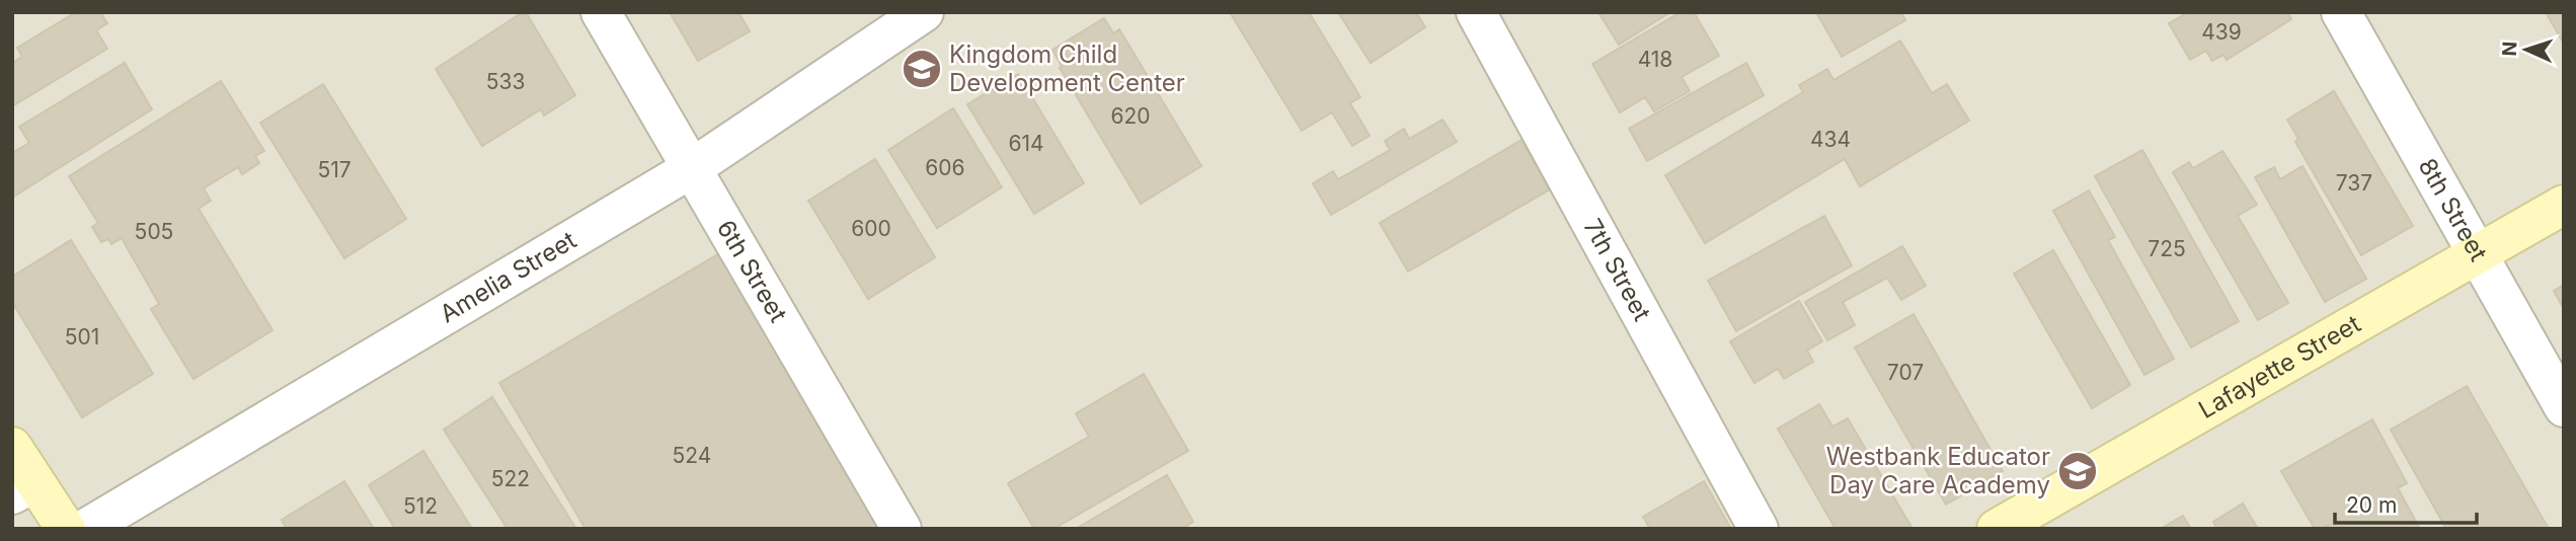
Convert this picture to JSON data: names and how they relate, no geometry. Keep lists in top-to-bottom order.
{
  "streets": {
    "main road": ["Lafayette Street"],
    "street": [
      "8th Street",
      "6th Street",
      "7th Street",
      "Amelia Street"
    ]
  },
  "crossings": [
    ["8th Street", "Lafayette Street"],
    ["6th Street", "Amelia Street"]
  ],
  "places": {
    "school or university": ["Kingdom Child Development Center", "Westbank Educator Day Care Academy"]
  },
  "house_numbers": [
    "439",
    "418",
    "533",
    "620",
    "434",
    "614",
    "606",
    "517",
    "737",
    "600",
    "505",
    "725",
    "501",
    "707",
    "524",
    "522",
    "512"
  ],
  "scale_bar": "20 m",
  "north": "left"
}
